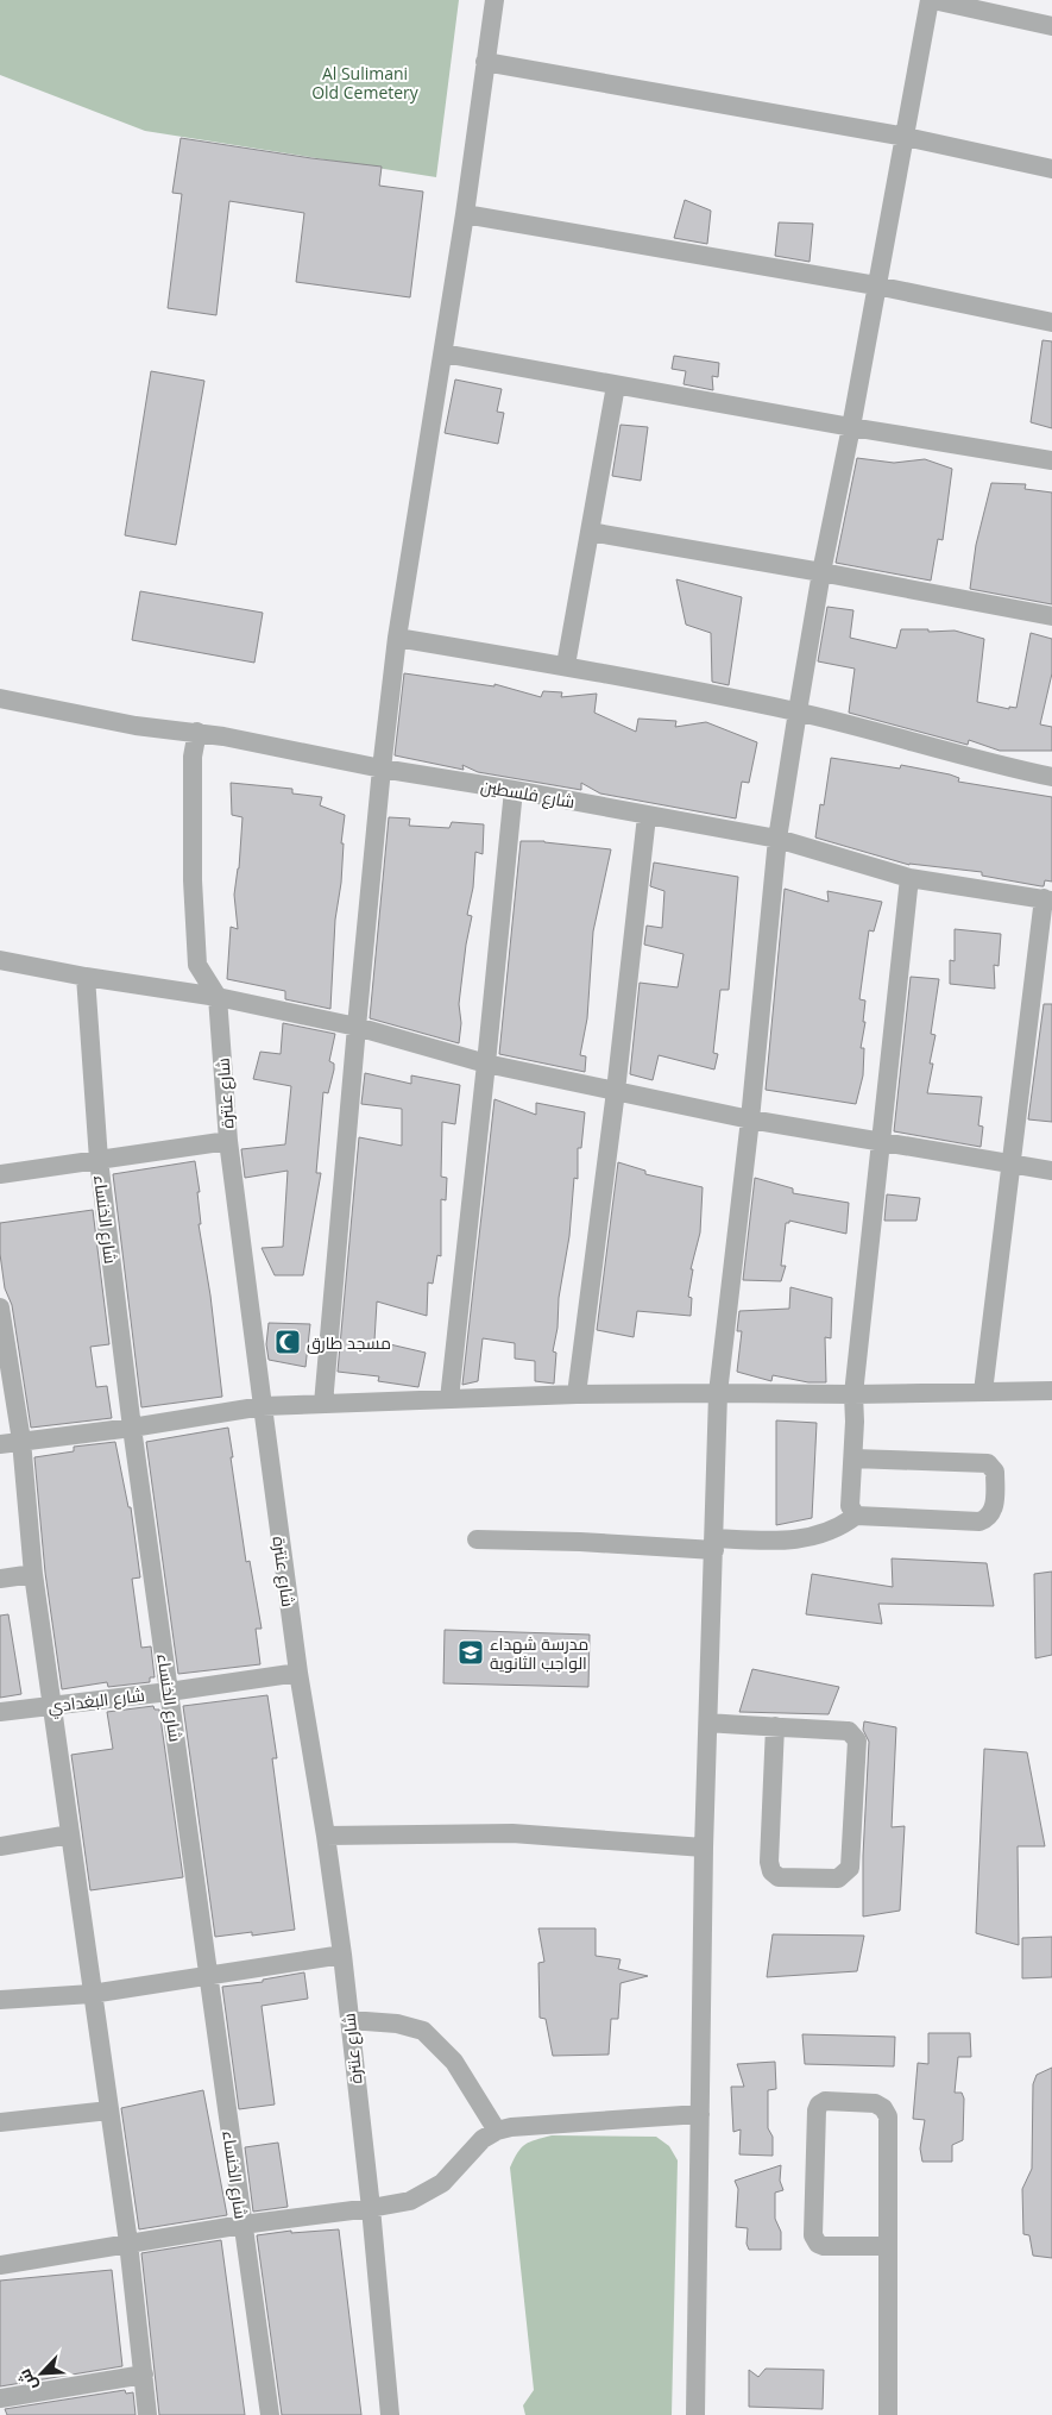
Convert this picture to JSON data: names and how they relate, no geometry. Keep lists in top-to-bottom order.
{
  "streets": {
    "street": [
      "شارع فلسطين",
      "شارع عنترة",
      "شارع الخنساء",
      "شارع البغدادي"
    ]
  },
  "crossings": [
    ["شارع فلسطين", "شارع عنترة"],
    ["شارع عنترة", "شارع البغدادي"],
    ["شارع الخنساء", "شارع البغدادي"]
  ],
  "parks": ["Al Sulimani Old Cemetery"],
  "places": {
    "mosque": ["مسجد طارق"],
    "school or university": ["مدرسة شهداء الواجب الثانوية"]
  },
  "north": "bottom left"
}
